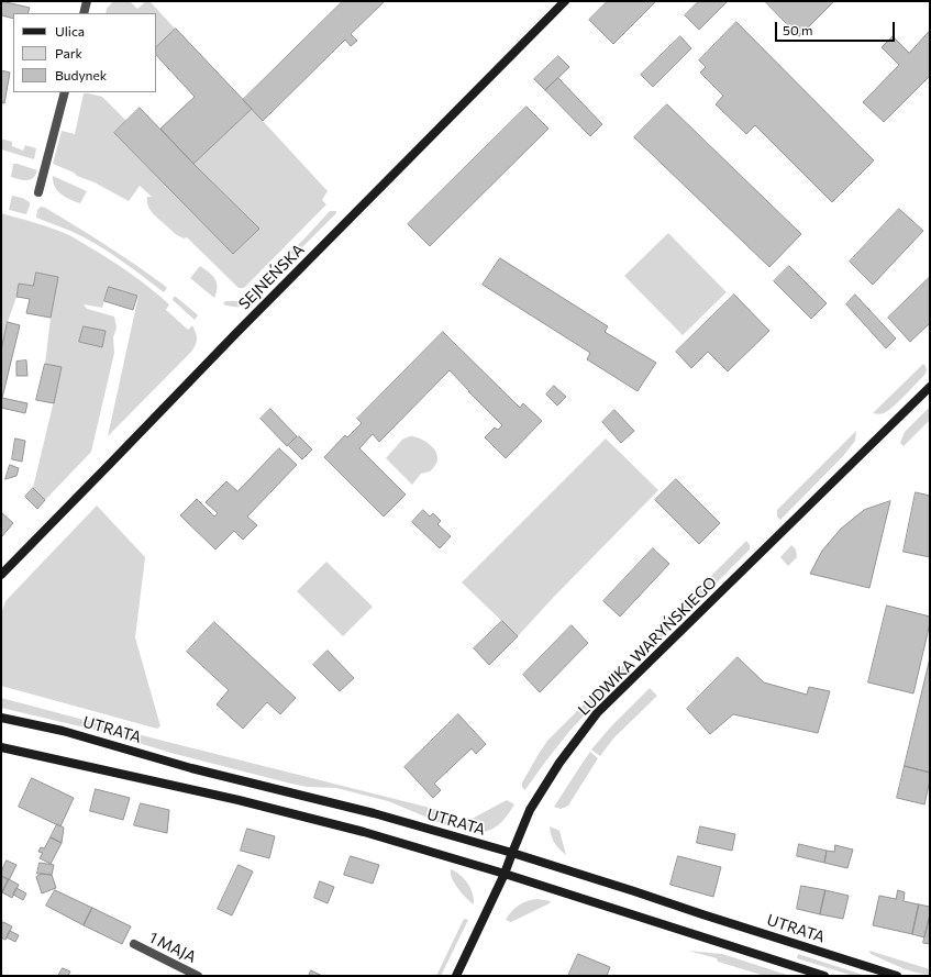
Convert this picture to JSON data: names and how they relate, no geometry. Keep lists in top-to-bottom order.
{
  "streets": {
    "main road": ["SEJNEŃSKA", "LUDWIKA WARYŃSKIEGO", "UTRATA"],
    "street": ["1 MAJA"]
  },
  "crossings": [
    ["LUDWIKA WARYŃSKIEGO", "UTRATA"]
  ],
  "legend": ["Ulica", "Park", "Budynek"],
  "scale_bar": "50 m"
}
